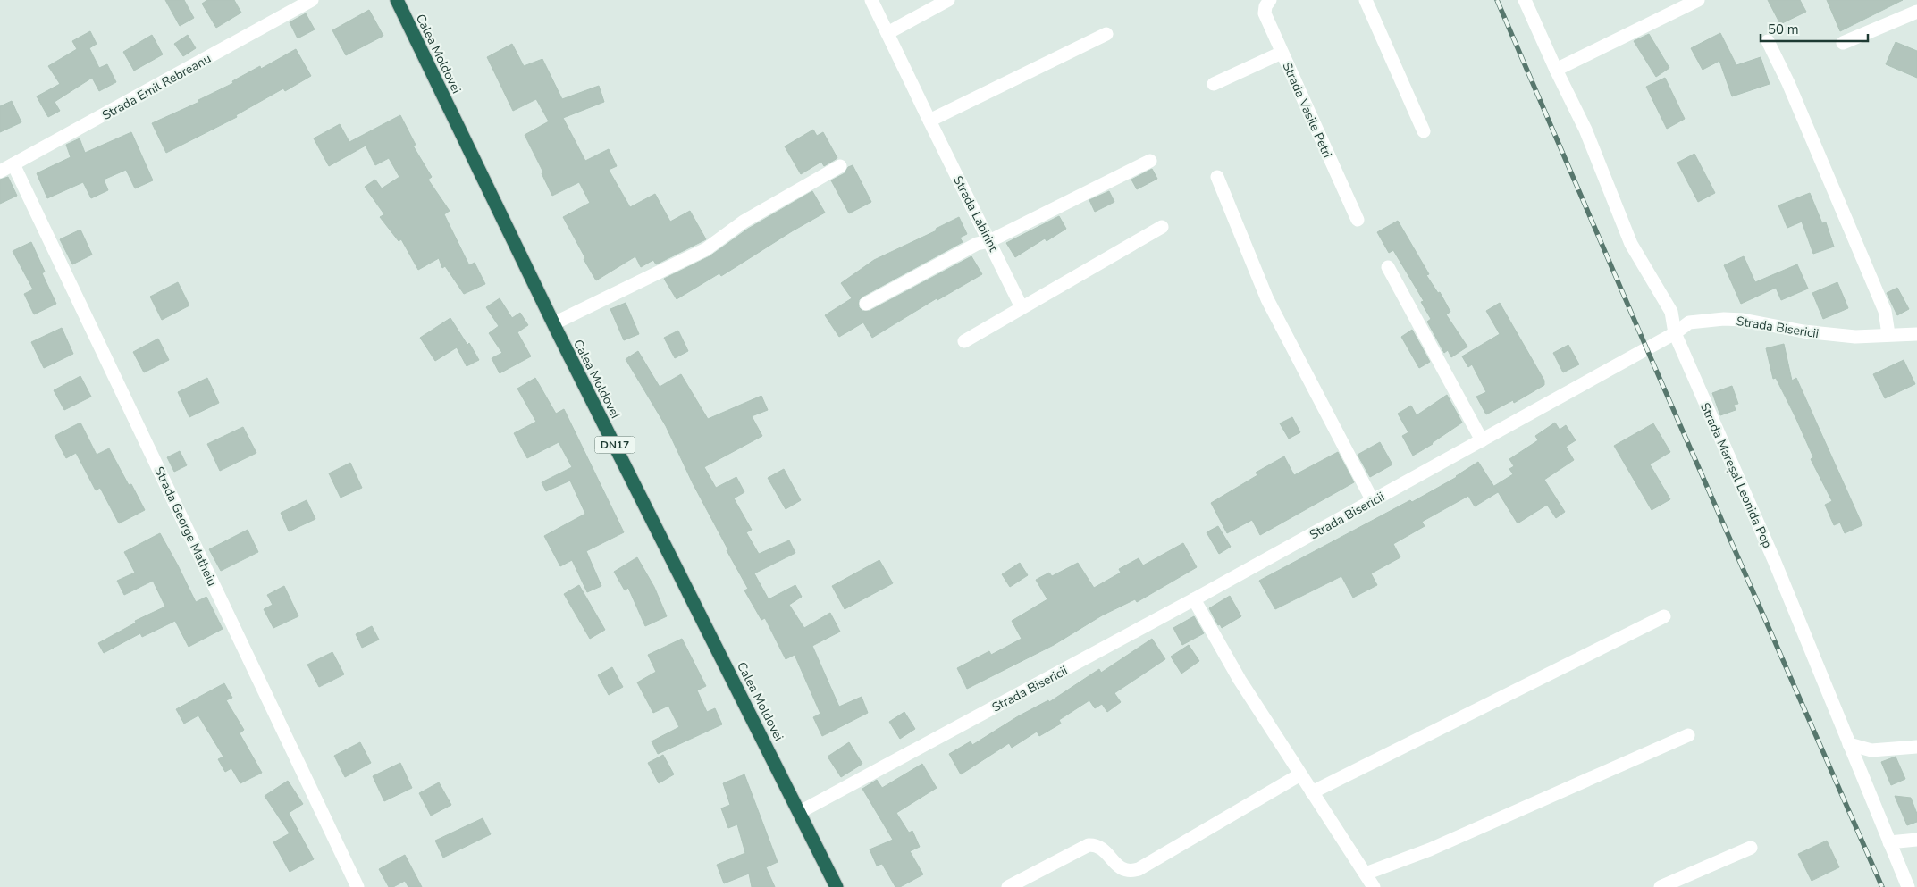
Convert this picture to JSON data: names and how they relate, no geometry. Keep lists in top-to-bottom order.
{
  "streets": {
    "highway": ["Calea Moldovei", "DN17"],
    "street": [
      "Strada Emil Rebreanu",
      "Strada Vasile Petri",
      "Strada Labirint",
      "Strada Bisericii",
      "Strada Mareșal Leonida Pop",
      "Strada George Matheiu"
    ]
  },
  "crossings": [
    ["Calea Moldovei", "Strada Bisericii"],
    ["Strada Emil Rebreanu", "Strada George Matheiu"],
    ["Strada Bisericii", "Strada Mareșal Leonida Pop"]
  ],
  "scale_bar": "50 m"
}
